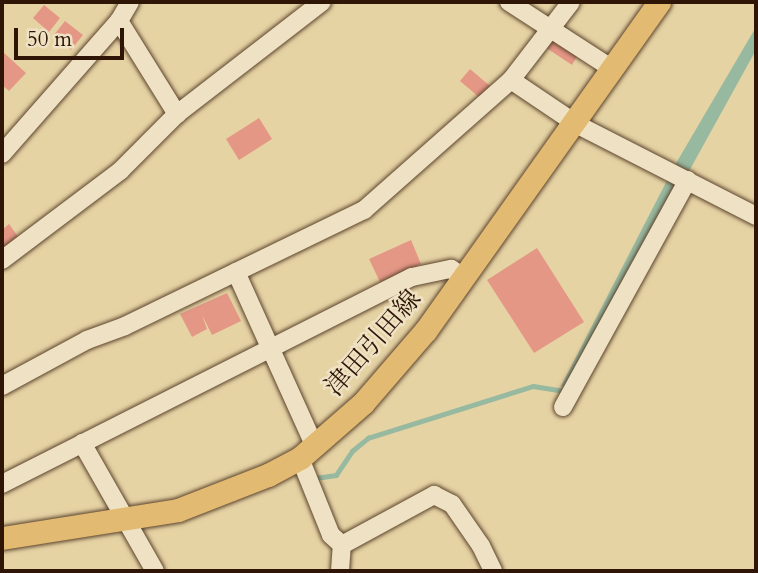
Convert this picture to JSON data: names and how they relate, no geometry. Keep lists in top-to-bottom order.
{
  "streets": {
    "main road": ["津田引田線"]
  },
  "scale_bar": "50 m"
}
